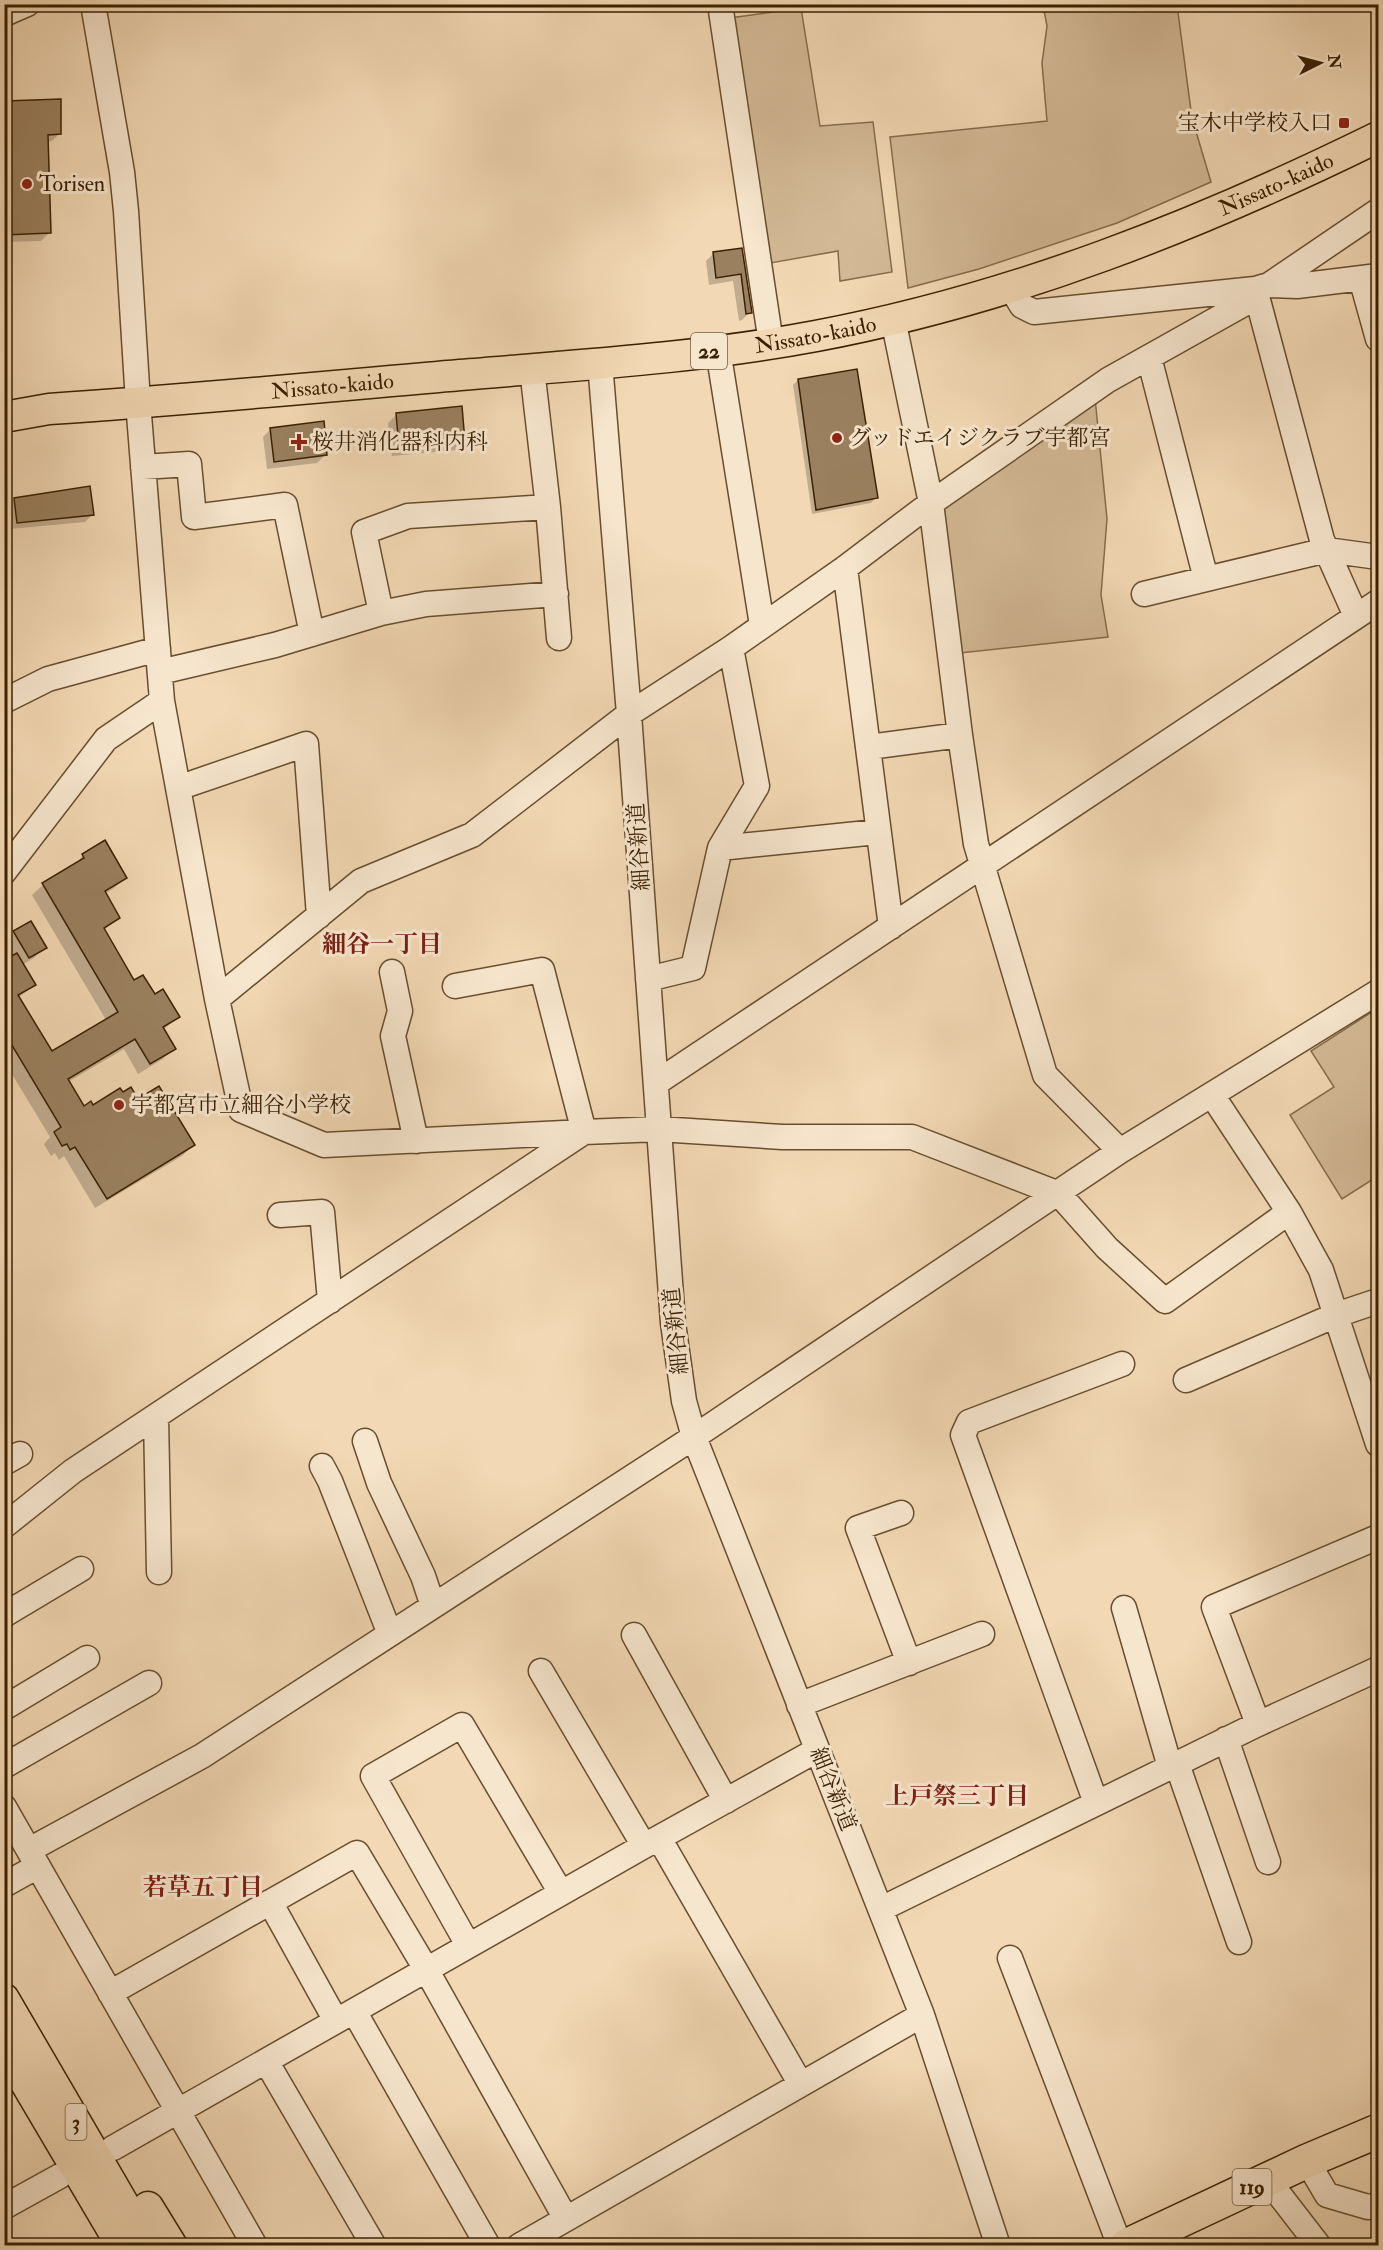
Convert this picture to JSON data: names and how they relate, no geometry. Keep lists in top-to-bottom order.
{
  "streets": {
    "highway": ["119"],
    "main road": ["Nissato-kaido", "22", "3"],
    "street": ["細谷新道"]
  },
  "crossings": [
    ["Nissato-kaido", "細谷新道"]
  ],
  "districts": ["細谷一丁目", "上戸祭三丁目", "若草五丁目"],
  "places": {
    "transit": ["宝木中学校入口"],
    "other": ["Torisen", "グッドエイジクラブ宇都宮", "宇都宮市立細谷小学校"],
    "health": ["桜井消化器科内科"]
  },
  "north": "right"
}
